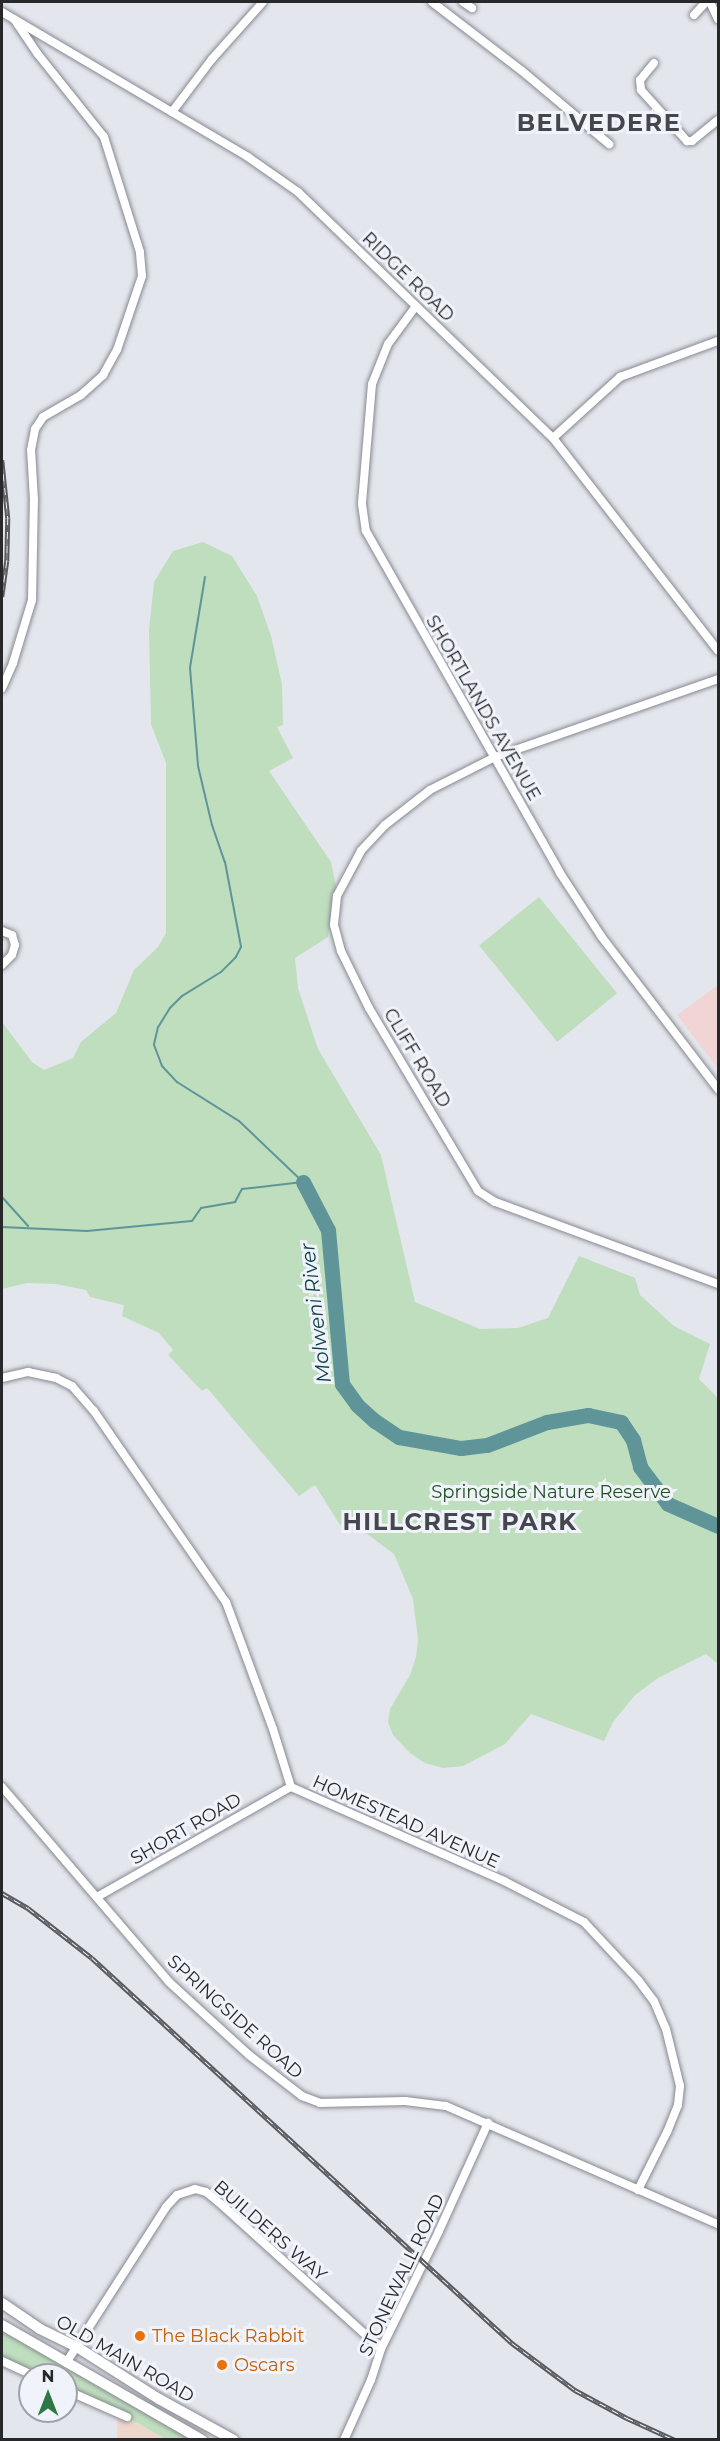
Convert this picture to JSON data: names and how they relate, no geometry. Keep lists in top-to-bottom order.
{
  "streets": {
    "main road": ["OLD MAIN ROAD"],
    "street": [
      "RIDGE ROAD",
      "SHORTLANDS AVENUE",
      "CLIFF ROAD",
      "HOMESTEAD AVENUE",
      "SHORT ROAD",
      "SPRINGSIDE ROAD",
      "BUILDERS WAY",
      "STONEWALL ROAD"
    ]
  },
  "crossings": [
    ["RIDGE ROAD", "SHORTLANDS AVENUE"],
    ["SHORTLANDS AVENUE", "CLIFF ROAD"],
    ["HOMESTEAD AVENUE", "SHORT ROAD"],
    ["HOMESTEAD AVENUE", "SPRINGSIDE ROAD"],
    ["SHORT ROAD", "SPRINGSIDE ROAD"],
    ["SPRINGSIDE ROAD", "STONEWALL ROAD"],
    ["BUILDERS WAY", "STONEWALL ROAD"],
    ["BUILDERS WAY", "OLD MAIN ROAD"]
  ],
  "districts": ["BELVEDERE", "HILLCREST PARK"],
  "water": ["Molweni River"],
  "parks": ["Springside Nature Reserve"],
  "places": ["The Black Rabbit", "Oscars"],
  "north": "top"
}
